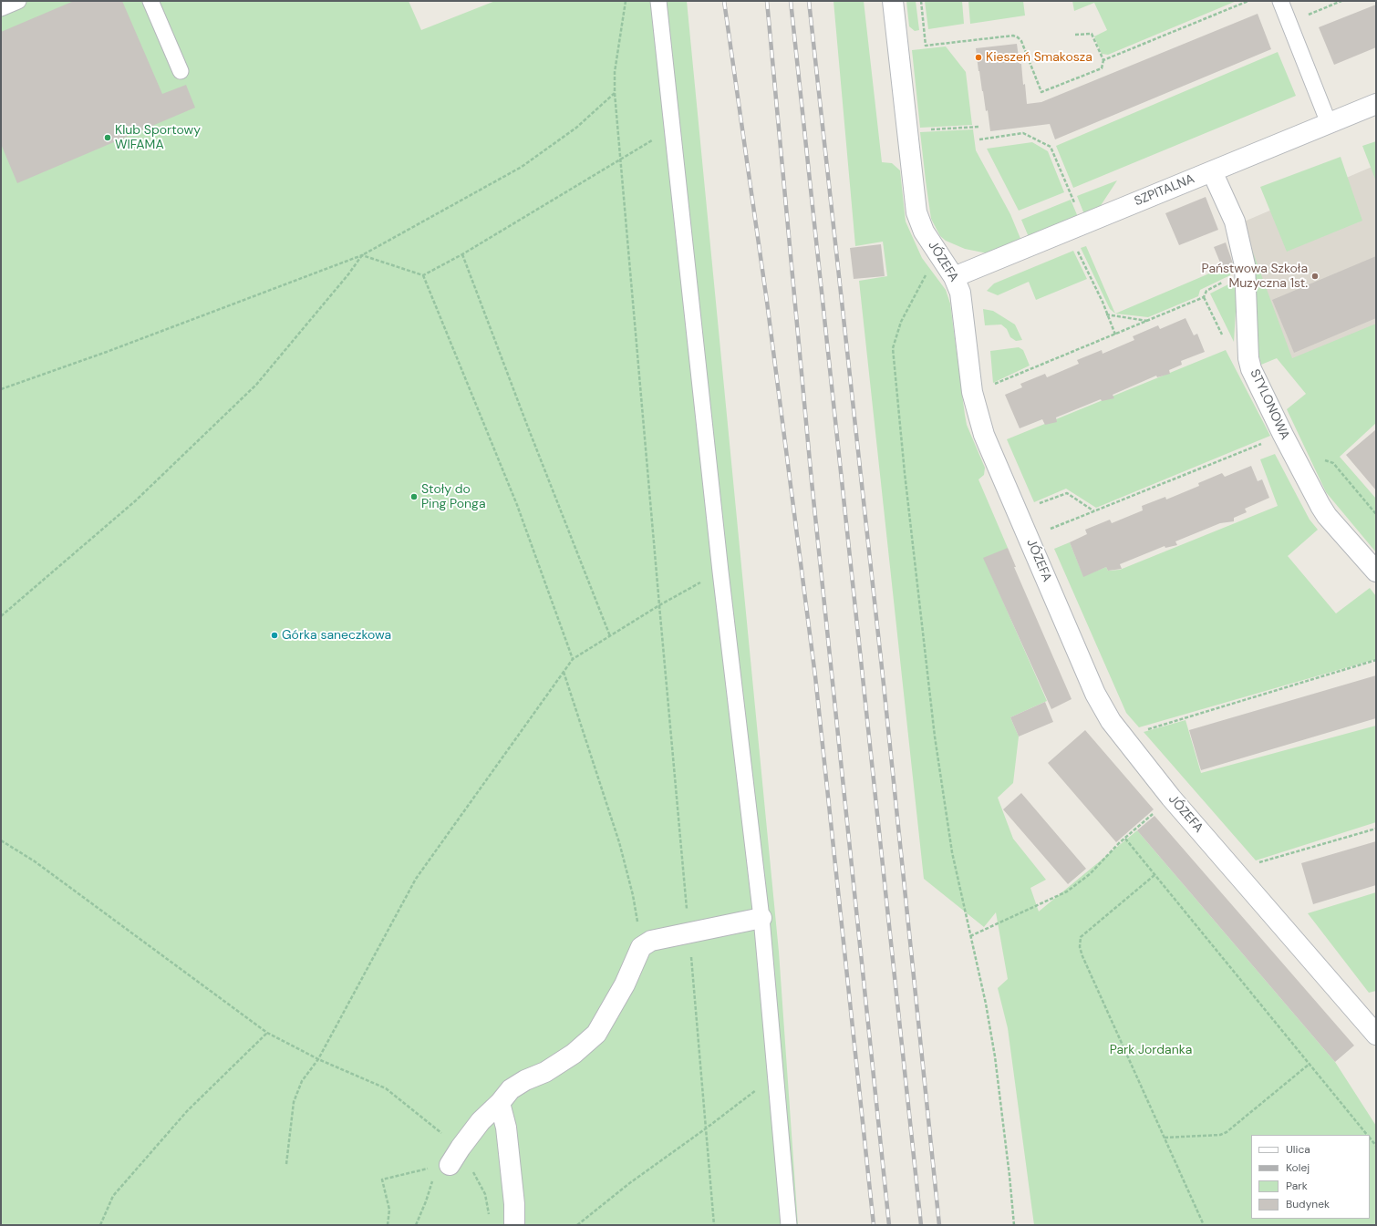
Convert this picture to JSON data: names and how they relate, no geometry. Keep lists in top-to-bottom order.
{
  "streets": {
    "street": ["SZPITALNA", "JÓZEFA", "STYLONOWA"]
  },
  "crossings": [
    ["SZPITALNA", "JÓZEFA"],
    ["SZPITALNA", "STYLONOWA"]
  ],
  "parks": ["Park Jordanka"],
  "places": [
    "Kieszeń Smakosza",
    "Klub Sportowy WIFAMA",
    "Państwowa Szkoła Muzyczna 1st.",
    "Stoły do Ping Ponga",
    "Górka saneczkowa"
  ],
  "legend": [
    "Ulica",
    "Kolej",
    "Park",
    "Budynek"
  ]
}
